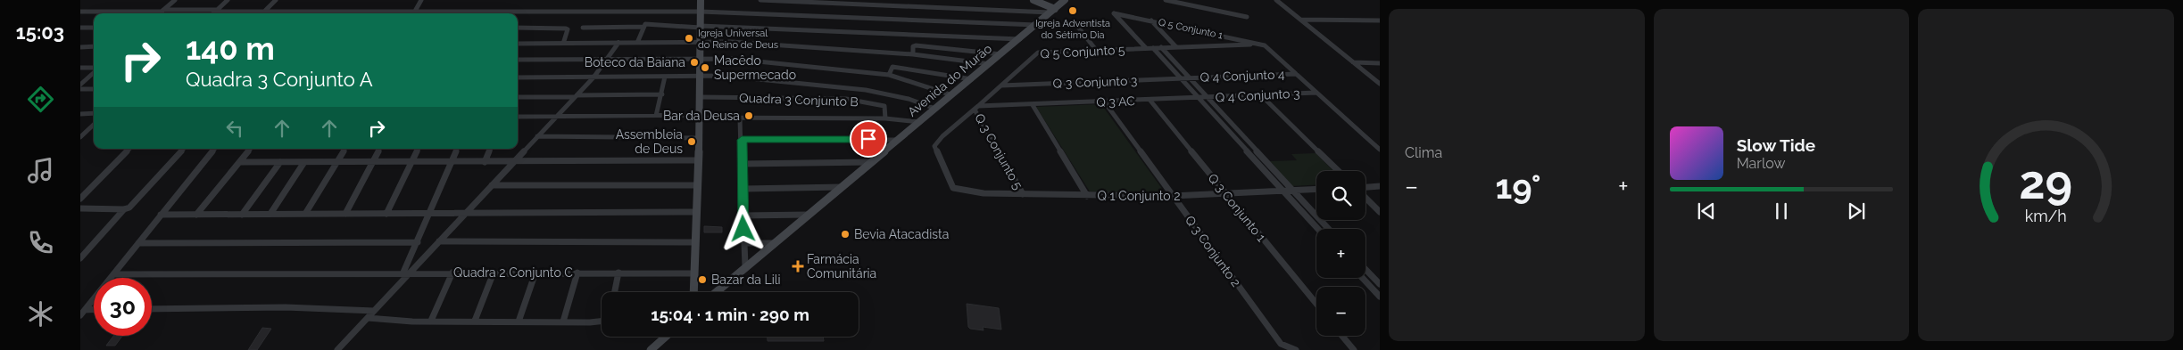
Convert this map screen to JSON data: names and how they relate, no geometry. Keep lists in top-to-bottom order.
{
  "streets": {
    "street": [
      "Q 5 Conjunto 1",
      "Q 5 Conjunto 5",
      "Q 4 Conjunto 4",
      "Avenida do Murão",
      "Q 3 Conjunto 3",
      "Q 4 Conjunto 3",
      "Quadra 3 Conjunto B",
      "Q 3 AC",
      "Q 3 Conjunto 5",
      "Q 1 Conjunto 2",
      "Q 3 Conjunto 1",
      "Q 3 Conjunto 2",
      "Quadra 2 Conjunto C"
    ]
  },
  "crossings": [
    ["Q 5 Conjunto 1", "Q 5 Conjunto 5"],
    ["Q 5 Conjunto 1", "Q 4 Conjunto 4"],
    ["Q 5 Conjunto 1", "Q 4 Conjunto 3"],
    ["Q 5 Conjunto 5", "Q 3 Conjunto 3"],
    ["Q 5 Conjunto 5", "Q 3 AC"],
    ["Q 5 Conjunto 5", "Q 3 Conjunto 5"],
    ["Q 5 Conjunto 5", "Q 1 Conjunto 2"],
    ["Q 4 Conjunto 4", "Q 3 Conjunto 3"],
    ["Q 4 Conjunto 3", "Q 3 AC"],
    ["Q 3 AC", "Q 3 Conjunto 5"],
    ["Q 3 AC", "Q 1 Conjunto 2"],
    ["Q 3 AC", "Q 3 Conjunto 1"],
    ["Q 3 AC", "Q 3 Conjunto 2"],
    ["Q 3 Conjunto 5", "Q 1 Conjunto 2"],
    ["Q 1 Conjunto 2", "Q 3 Conjunto 1"],
    ["Q 1 Conjunto 2", "Q 3 Conjunto 2"]
  ],
  "places": {
    "other": [
      "Igreja Adventista do Sétimo Dia",
      "Igreja Universal do Reino de Deus",
      "Boteco da Baiana",
      "Macêdo Supermecado",
      "Bar da Deusa",
      "Assembleia de Deus",
      "Bevia Atacadista",
      "Bazar da Lili"
    ],
    "health": ["Farmácia Comunitária"]
  },
  "page": {
    "tabs": "15:03",
    "tile": "Clima",
    "turn": ["140 m", "Quadra 3 Conjunto A"],
    "song": ["Slow Tide", "Marlow"],
    "heat": ["−", "19°", "+"],
    "map_buttons": ["+", "−"],
    "limit": "30",
    "trip": "15:04 · 1 min · 290 m",
    "gauge": ["29", "km/h"]
  }
}
